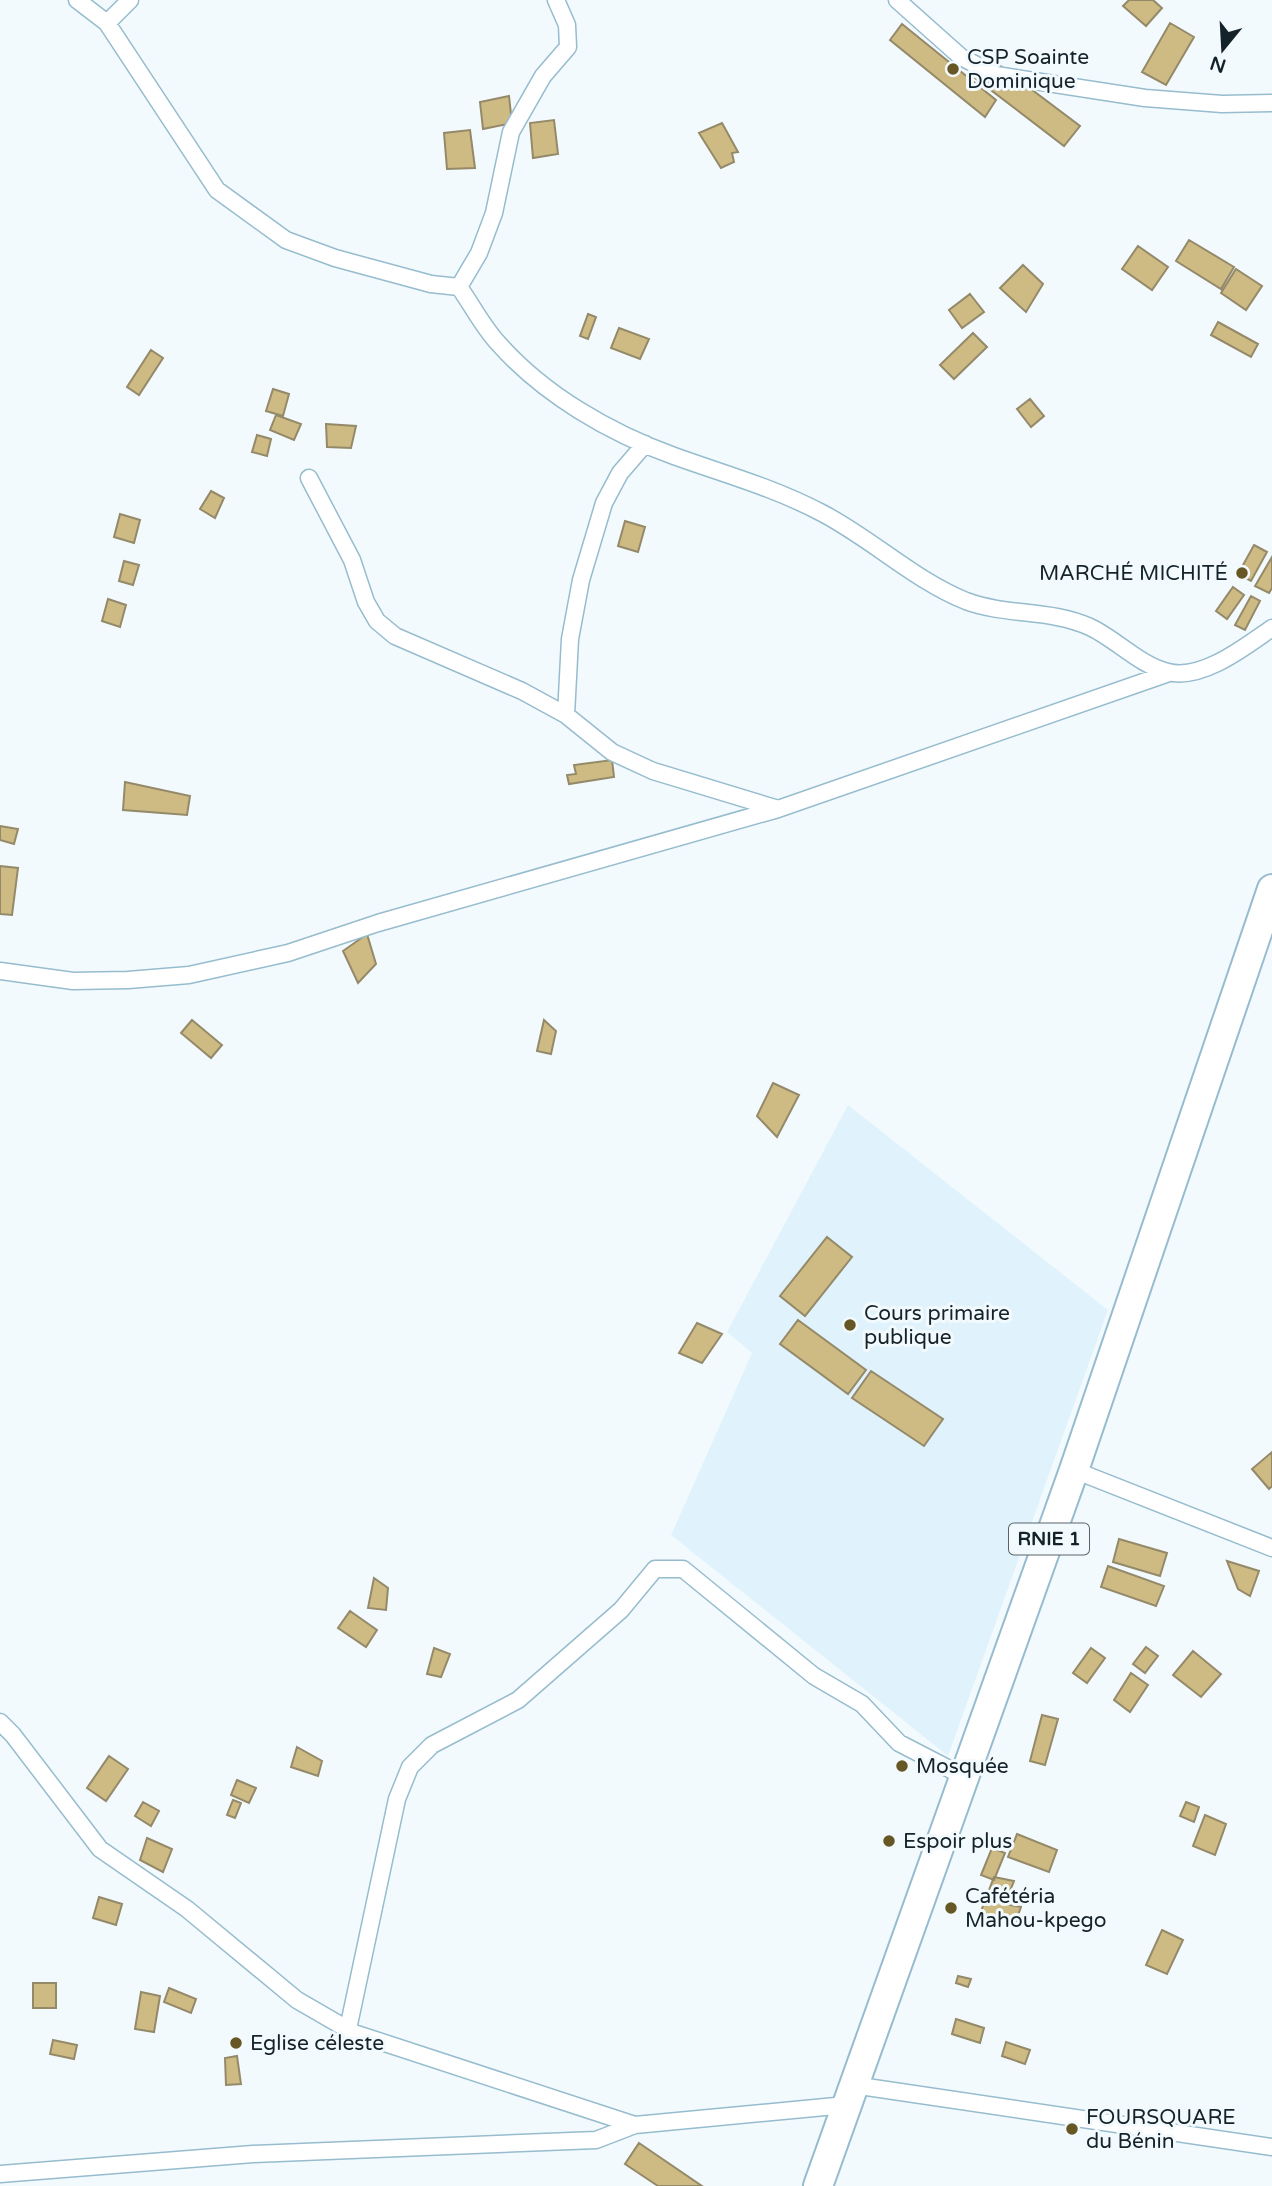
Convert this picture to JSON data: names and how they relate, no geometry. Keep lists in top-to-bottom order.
{
  "streets": {
    "highway": ["RNIE 1"]
  },
  "places": [
    "CSP Soainte Dominique",
    "MARCHÉ MICHITÉ",
    "Cours primaire publique",
    "Mosquée",
    "Espoir plus",
    "Cafétéria Mahou-kpego",
    "Eglise céleste",
    "FOURSQUARE du Bénin"
  ],
  "north": "bottom"
}
